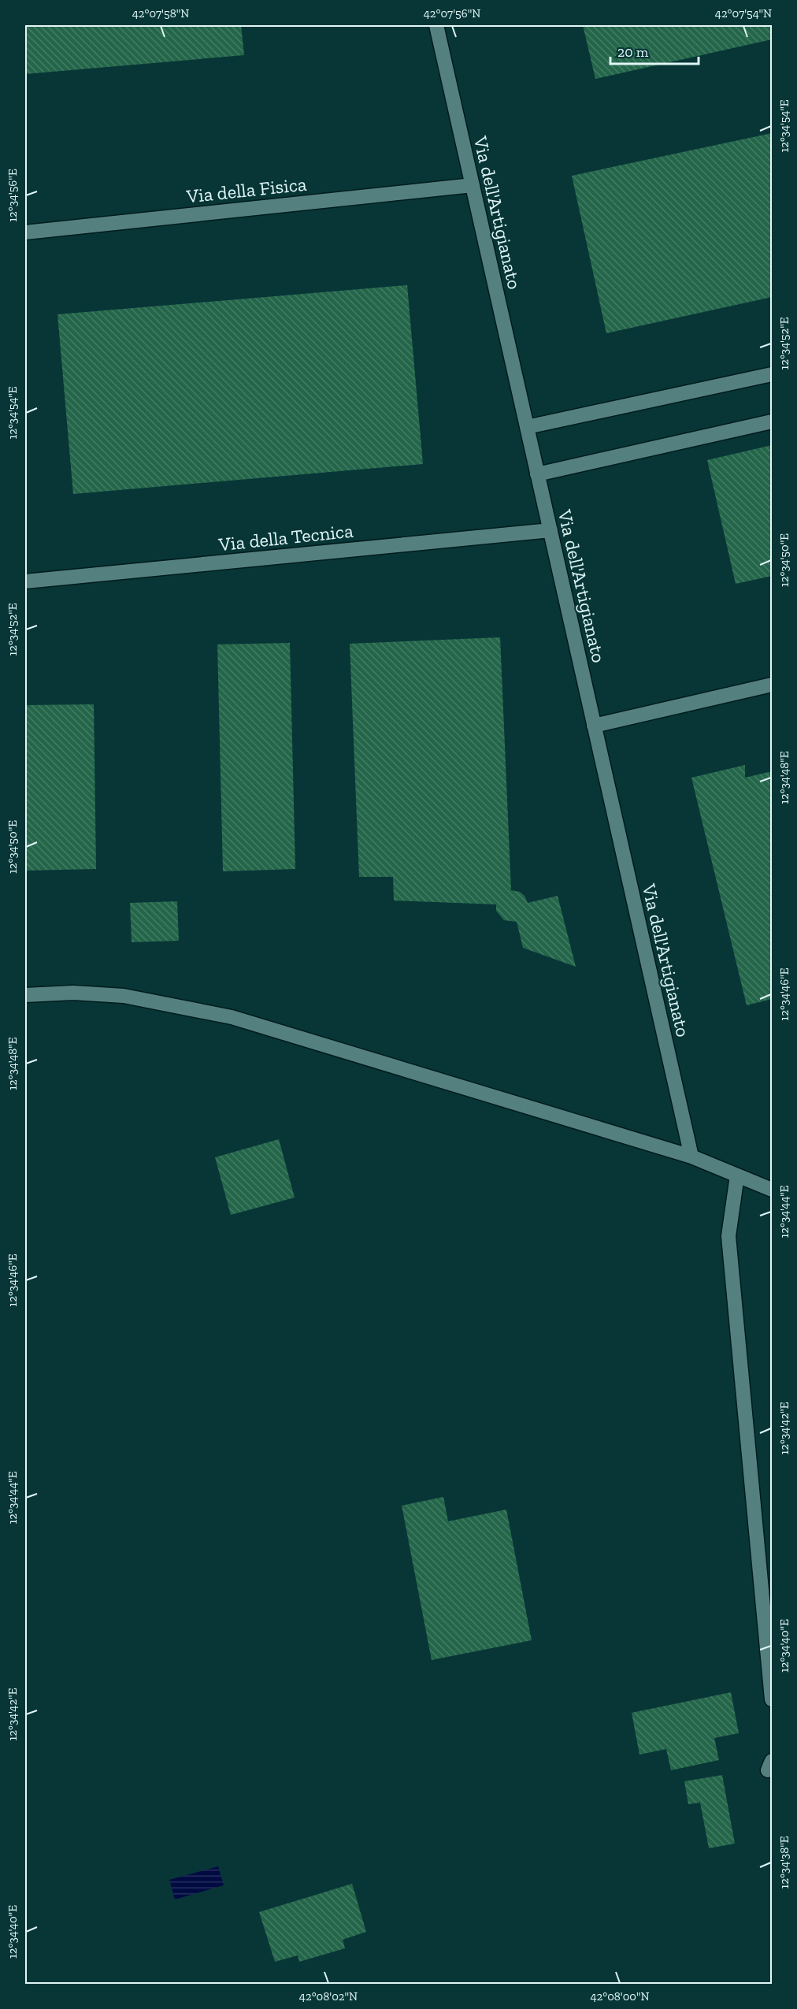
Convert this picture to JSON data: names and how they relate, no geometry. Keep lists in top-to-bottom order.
{
  "streets": {
    "street": ["Via della Fisica", "Via dell'Artigianato", "Via della Tecnica"]
  },
  "crossings": [
    ["Via della Fisica", "Via dell'Artigianato"],
    ["Via dell'Artigianato", "Via della Tecnica"]
  ],
  "scale_bar": "20 m",
  "coordinates": [
    "42°07'58\"N",
    "42°07'56\"N",
    "42°07'54\"N",
    "12°34'54\"E",
    "12°34'56\"E",
    "12°34'52\"E",
    "12°34'50\"E",
    "12°34'48\"E",
    "12°34'46\"E",
    "12°34'44\"E",
    "12°34'42\"E",
    "12°34'40\"E",
    "12°34'38\"E",
    "42°08'02\"N",
    "42°08'00\"N"
  ]
}
